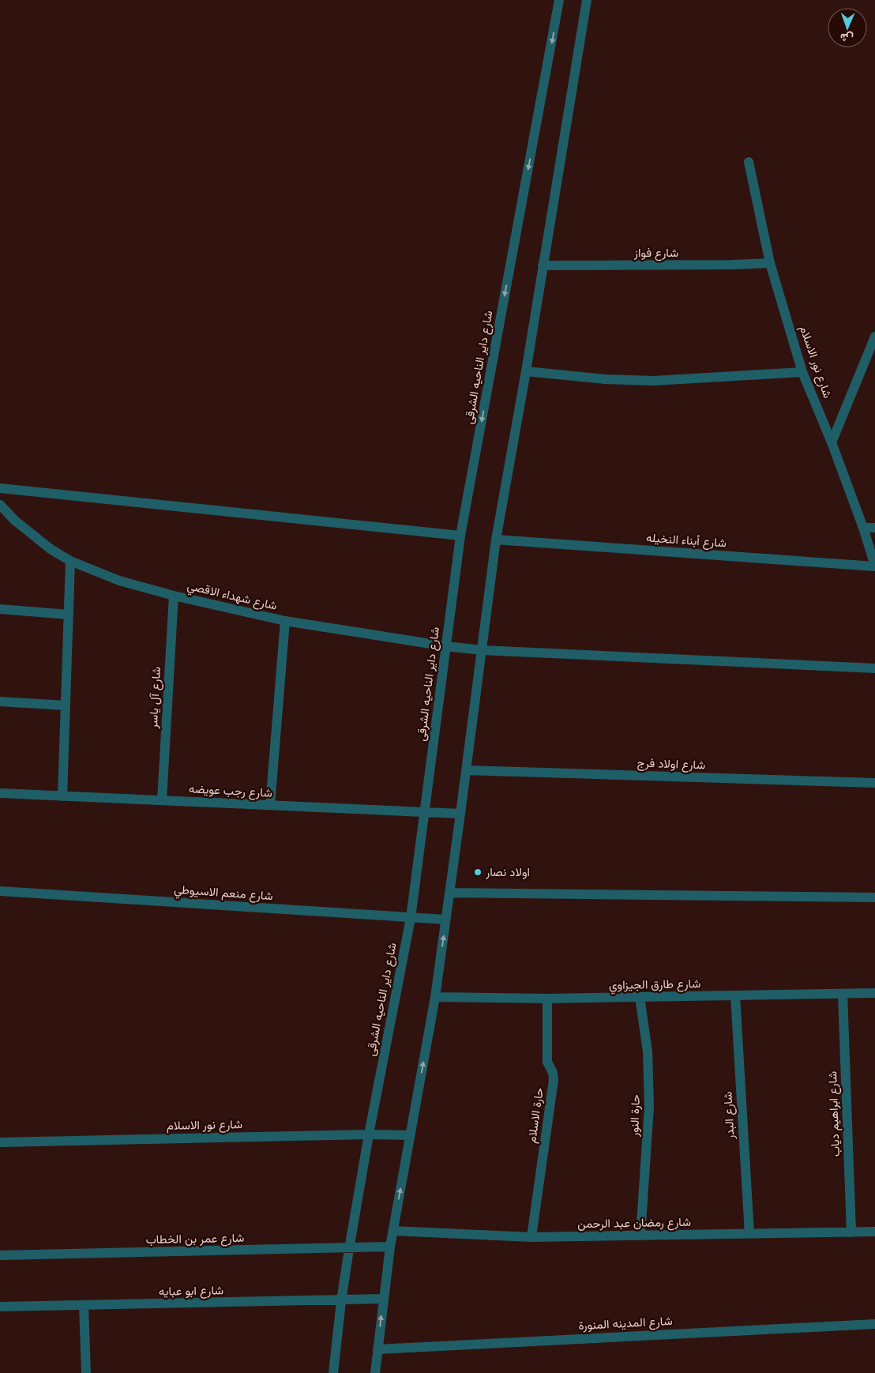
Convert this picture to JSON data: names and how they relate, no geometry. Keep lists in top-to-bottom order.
{
  "streets": {
    "street": [
      "شارع فواز",
      "شارع نور الاسلام",
      "شارع داير الناحيه الشرقى",
      "شارع أبناء النخيله",
      "شارع شهداء الاقصي",
      "شارع آل ياسر",
      "شارع اولاد فرج",
      "شارع رجب عويضه",
      "شارع منعم الاسيوطي",
      "شارع طارق الجيزاوي",
      "شارع ابراهيم دياب",
      "حارة الاسلام",
      "حارة النور",
      "شارع البدر",
      "شارع رمضان عبد الرحمن",
      "شارع عمر بن الخطاب",
      "شارع ابو عبايه",
      "شارع المدينه المنورة"
    ]
  },
  "crossings": [
    ["شارع فواز", "شارع نور الاسلام"],
    ["شارع نور الاسلام", "شارع داير الناحيه الشرقى"],
    ["شارع نور الاسلام", "شارع أبناء النخيله"],
    ["شارع داير الناحيه الشرقى", "شارع شهداء الاقصي"],
    ["شارع داير الناحيه الشرقى", "شارع رجب عويضه"],
    ["شارع داير الناحيه الشرقى", "شارع منعم الاسيوطي"],
    ["شارع داير الناحيه الشرقى", "شارع عمر بن الخطاب"],
    ["شارع داير الناحيه الشرقى", "شارع ابو عبايه"],
    ["شارع شهداء الاقصي", "شارع آل ياسر"],
    ["شارع آل ياسر", "شارع رجب عويضه"],
    ["شارع طارق الجيزاوي", "شارع ابراهيم دياب"],
    ["شارع طارق الجيزاوي", "حارة الاسلام"],
    ["شارع طارق الجيزاوي", "حارة النور"],
    ["شارع طارق الجيزاوي", "شارع البدر"],
    ["شارع ابراهيم دياب", "شارع رمضان عبد الرحمن"],
    ["حارة الاسلام", "شارع رمضان عبد الرحمن"],
    ["حارة النور", "شارع رمضان عبد الرحمن"],
    ["شارع البدر", "شارع رمضان عبد الرحمن"]
  ],
  "places": ["اولاد نصار"],
  "north": "bottom"
}
